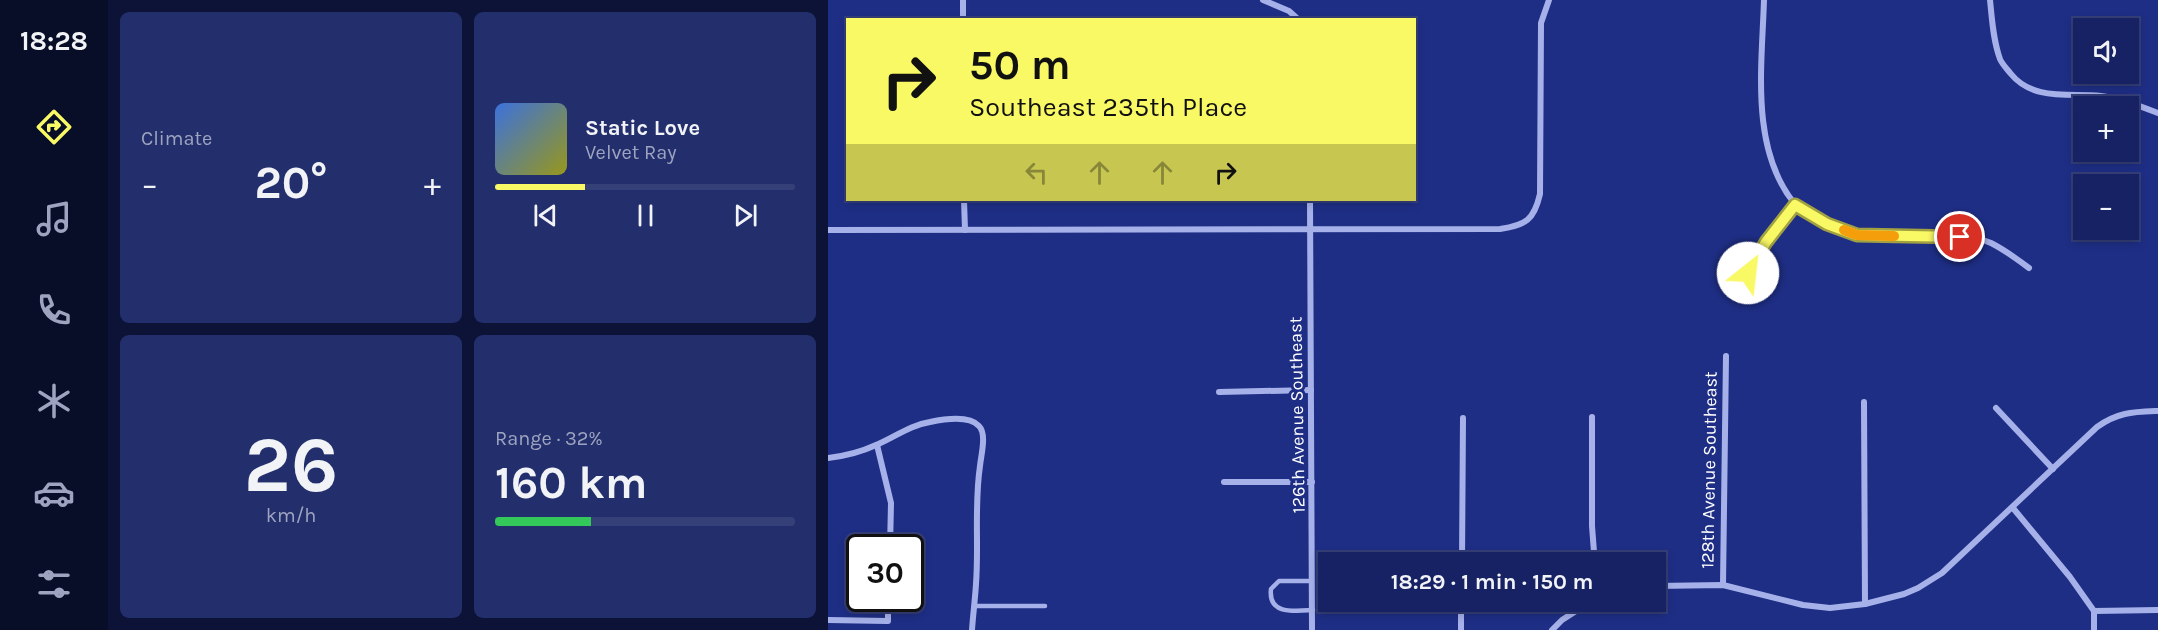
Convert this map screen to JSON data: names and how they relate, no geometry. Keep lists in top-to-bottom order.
{
  "streets": {
    "street": ["126th Avenue Southeast", "128th Avenue Southeast"]
  },
  "page": {
    "tabs": "18:28",
    "tile": [
      "Climate",
      ["26", "km/h"],
      ["Range · 32%", "160 km"]
    ],
    "map_buttons": ["+", "−"],
    "turn": ["50 m", "Southeast 235th Place"],
    "song": ["Static Love", "Velvet Ray"],
    "heat": ["−", "20°", "+"],
    "limit": "30",
    "trip": "18:29 · 1 min · 150 m"
  }
}
